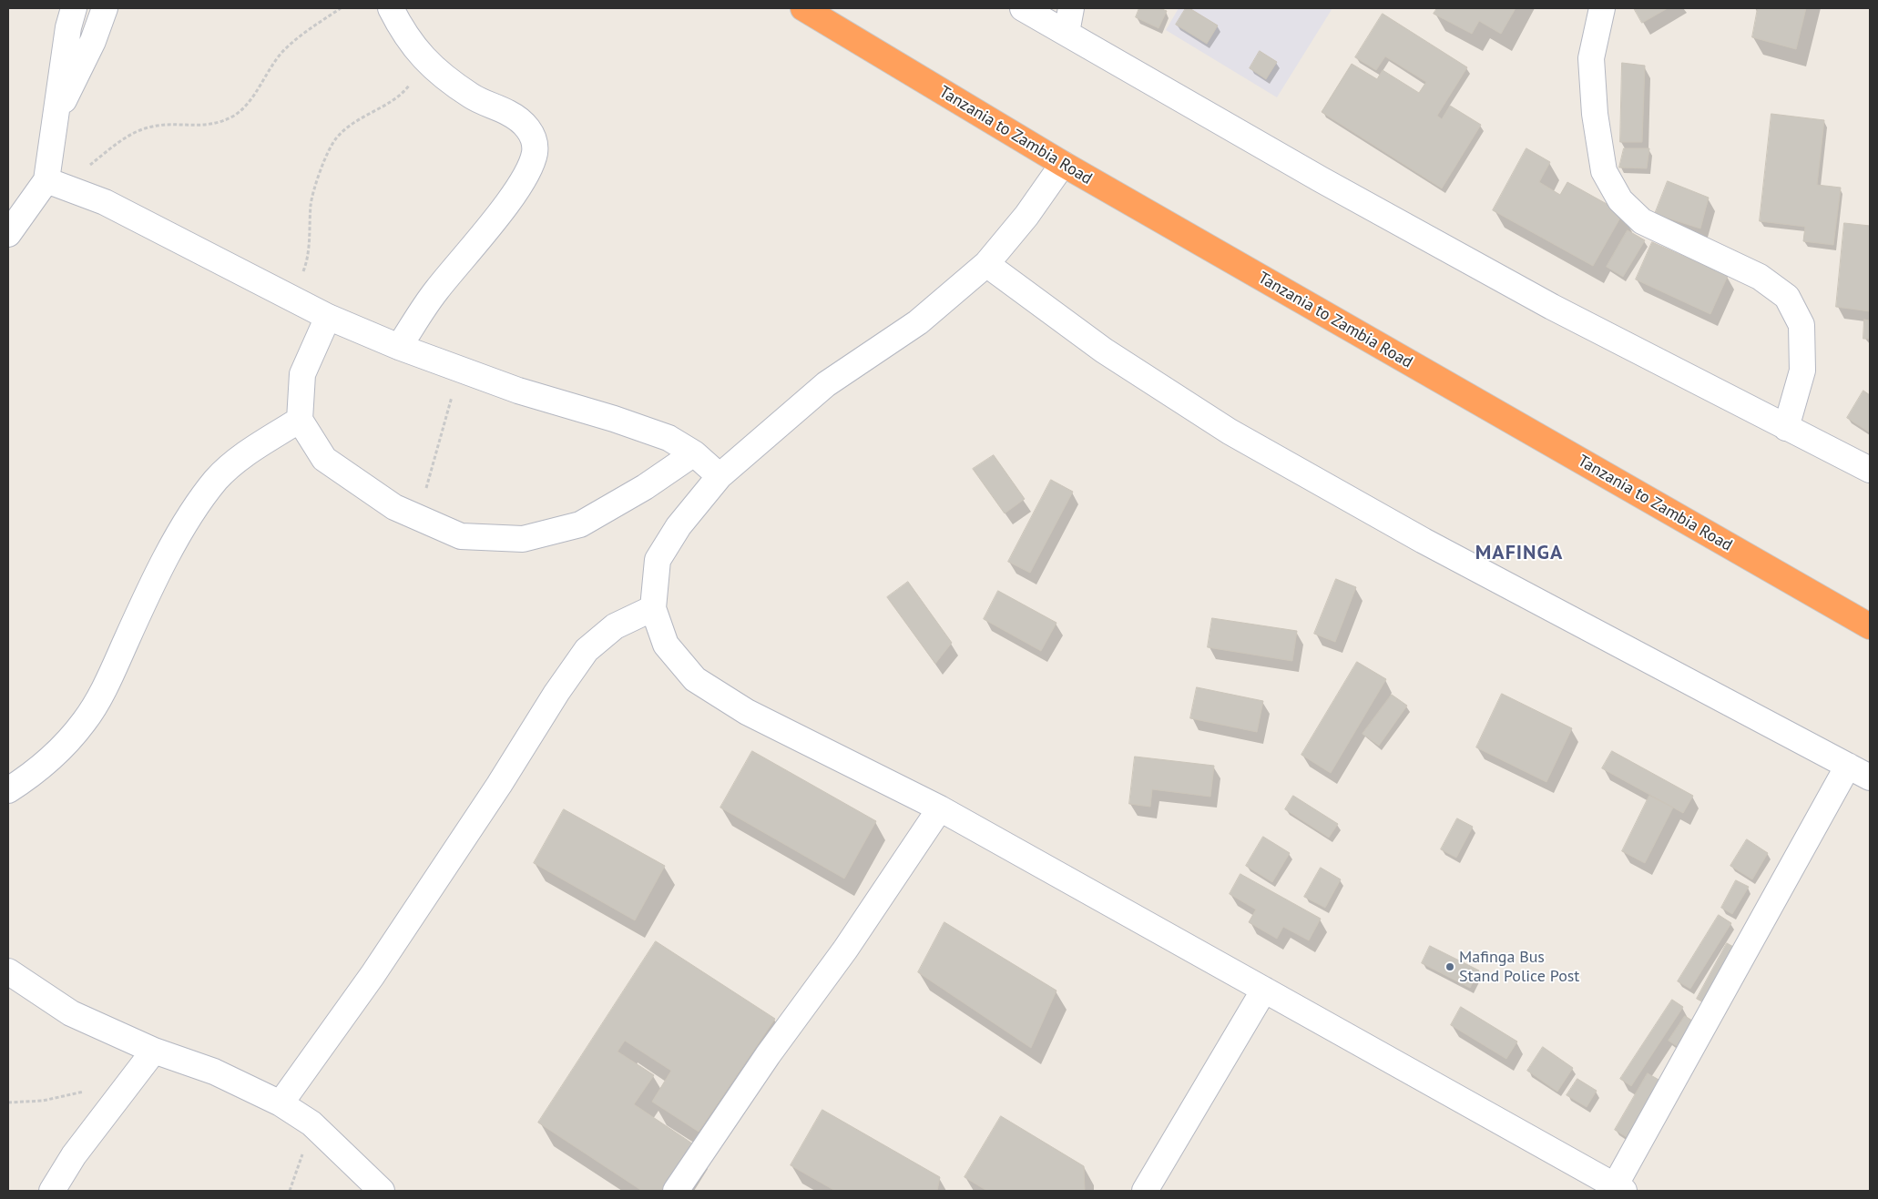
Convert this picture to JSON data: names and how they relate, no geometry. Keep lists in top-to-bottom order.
{
  "streets": {
    "highway": ["Tanzania to Zambia Road"]
  },
  "districts": ["MAFINGA"],
  "places": ["Mafinga Bus Stand Police Post"]
}
